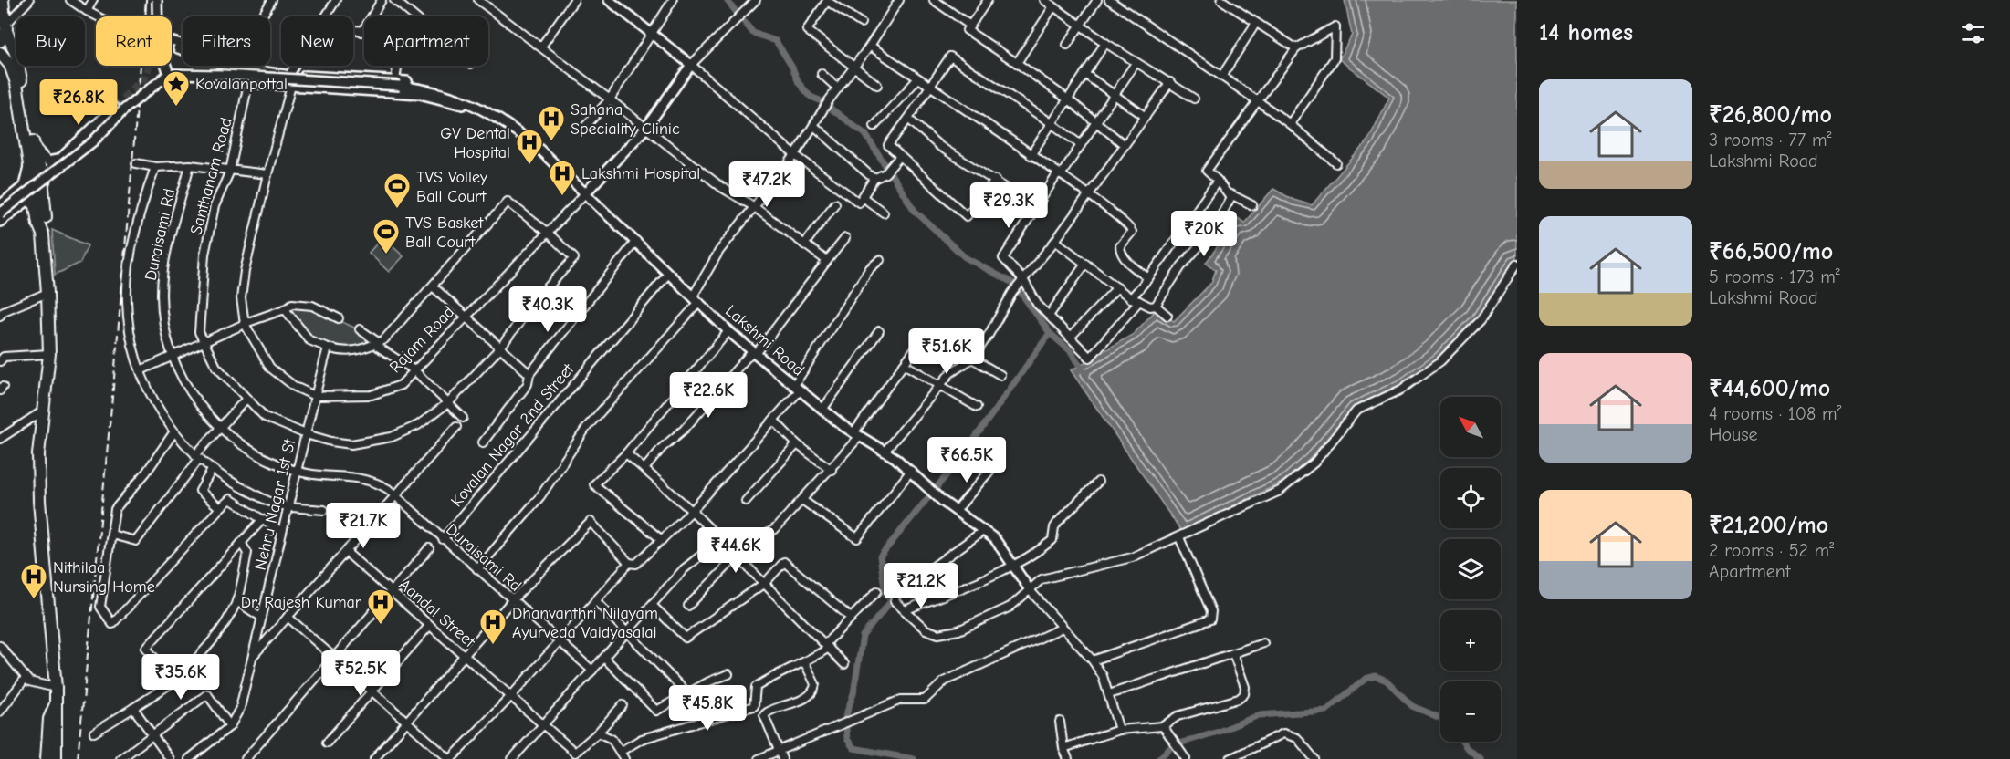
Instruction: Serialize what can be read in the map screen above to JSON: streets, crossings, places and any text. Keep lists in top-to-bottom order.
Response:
{
  "streets": {
    "street": [
      "Santhanam Road",
      "Duraisami Rd",
      "Rajam Road",
      "Lakshmi Road",
      "Kovalan Nagar 2nd Street",
      "Nehru Nagar 1st St",
      "Aandal Street"
    ]
  },
  "crossings": [
    ["Santhanam Road", "Rajam Road"],
    ["Santhanam Road", "Lakshmi Road"],
    ["Santhanam Road", "Nehru Nagar 1st St"],
    ["Duraisami Rd", "Kovalan Nagar 2nd Street"],
    ["Duraisami Rd", "Nehru Nagar 1st St"],
    ["Rajam Road", "Lakshmi Road"],
    ["Rajam Road", "Nehru Nagar 1st St"],
    ["Lakshmi Road", "Kovalan Nagar 2nd Street"]
  ],
  "places": {
    "place": ["Kovalanpottal"],
    "hospital": [
      "Sahana Speciality Clinic",
      "GV Dental Hospital",
      "Lakshmi Hospital",
      "Nithilaa Nursing Home",
      "Dr. Rajesh Kumar",
      "Dhanvanthri Nilayam Ayurveda Vaidyasalai"
    ],
    "sports": ["TVS Volley Ball Court", "TVS Basket Ball Court"]
  },
  "north": "top left",
  "page": {
    "heading": "14 homes",
    "chip": [
      "Buy",
      "Rent",
      "Filters",
      "New",
      "Apartment"
    ],
    "list": [
      {
        "name": "₹26,800/mo",
        "note": "3 rooms · 77 m² · Lakshmi Road"
      },
      {
        "name": "₹66,500/mo",
        "note": "5 rooms · 173 m² · Lakshmi Road"
      },
      {
        "name": "₹44,600/mo",
        "note": "4 rooms · 108 m² · House"
      },
      {
        "name": "₹21,200/mo",
        "note": "2 rooms · 52 m² · Apartment"
      }
    ],
    "price": [
      "₹26.8K",
      "₹47.2K",
      "₹29.3K",
      "₹20K",
      "₹40.3K",
      "₹51.6K",
      "₹22.6K",
      "₹66.5K",
      "₹21.7K",
      "₹44.6K",
      "₹21.2K",
      "₹52.5K",
      "₹35.6K",
      "₹45.8K"
    ],
    "map_buttons": ["+", "−"]
  }
}
